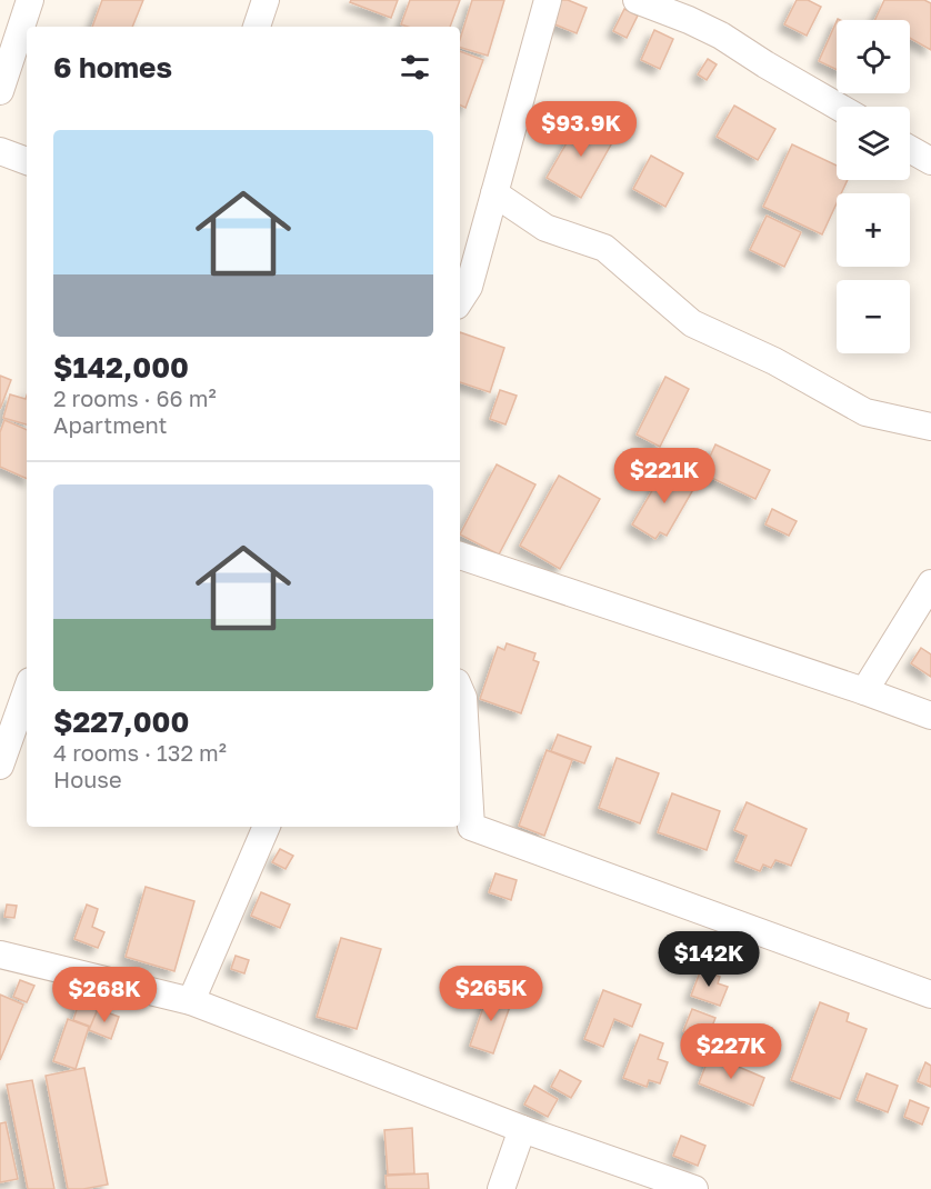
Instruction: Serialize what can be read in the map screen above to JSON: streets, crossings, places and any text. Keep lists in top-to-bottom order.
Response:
{
  "page": {
    "map_buttons": ["+", "−"],
    "heading": "6 homes",
    "price": [
      "$93.9K",
      "$221K",
      "$142K",
      "$265K",
      "$268K",
      "$227K"
    ],
    "list": [
      {
        "name": "$142,000",
        "note": "2 rooms · 66 m² · Apartment"
      },
      {
        "name": "$227,000",
        "note": "4 rooms · 132 m² · House"
      }
    ]
  }
}
